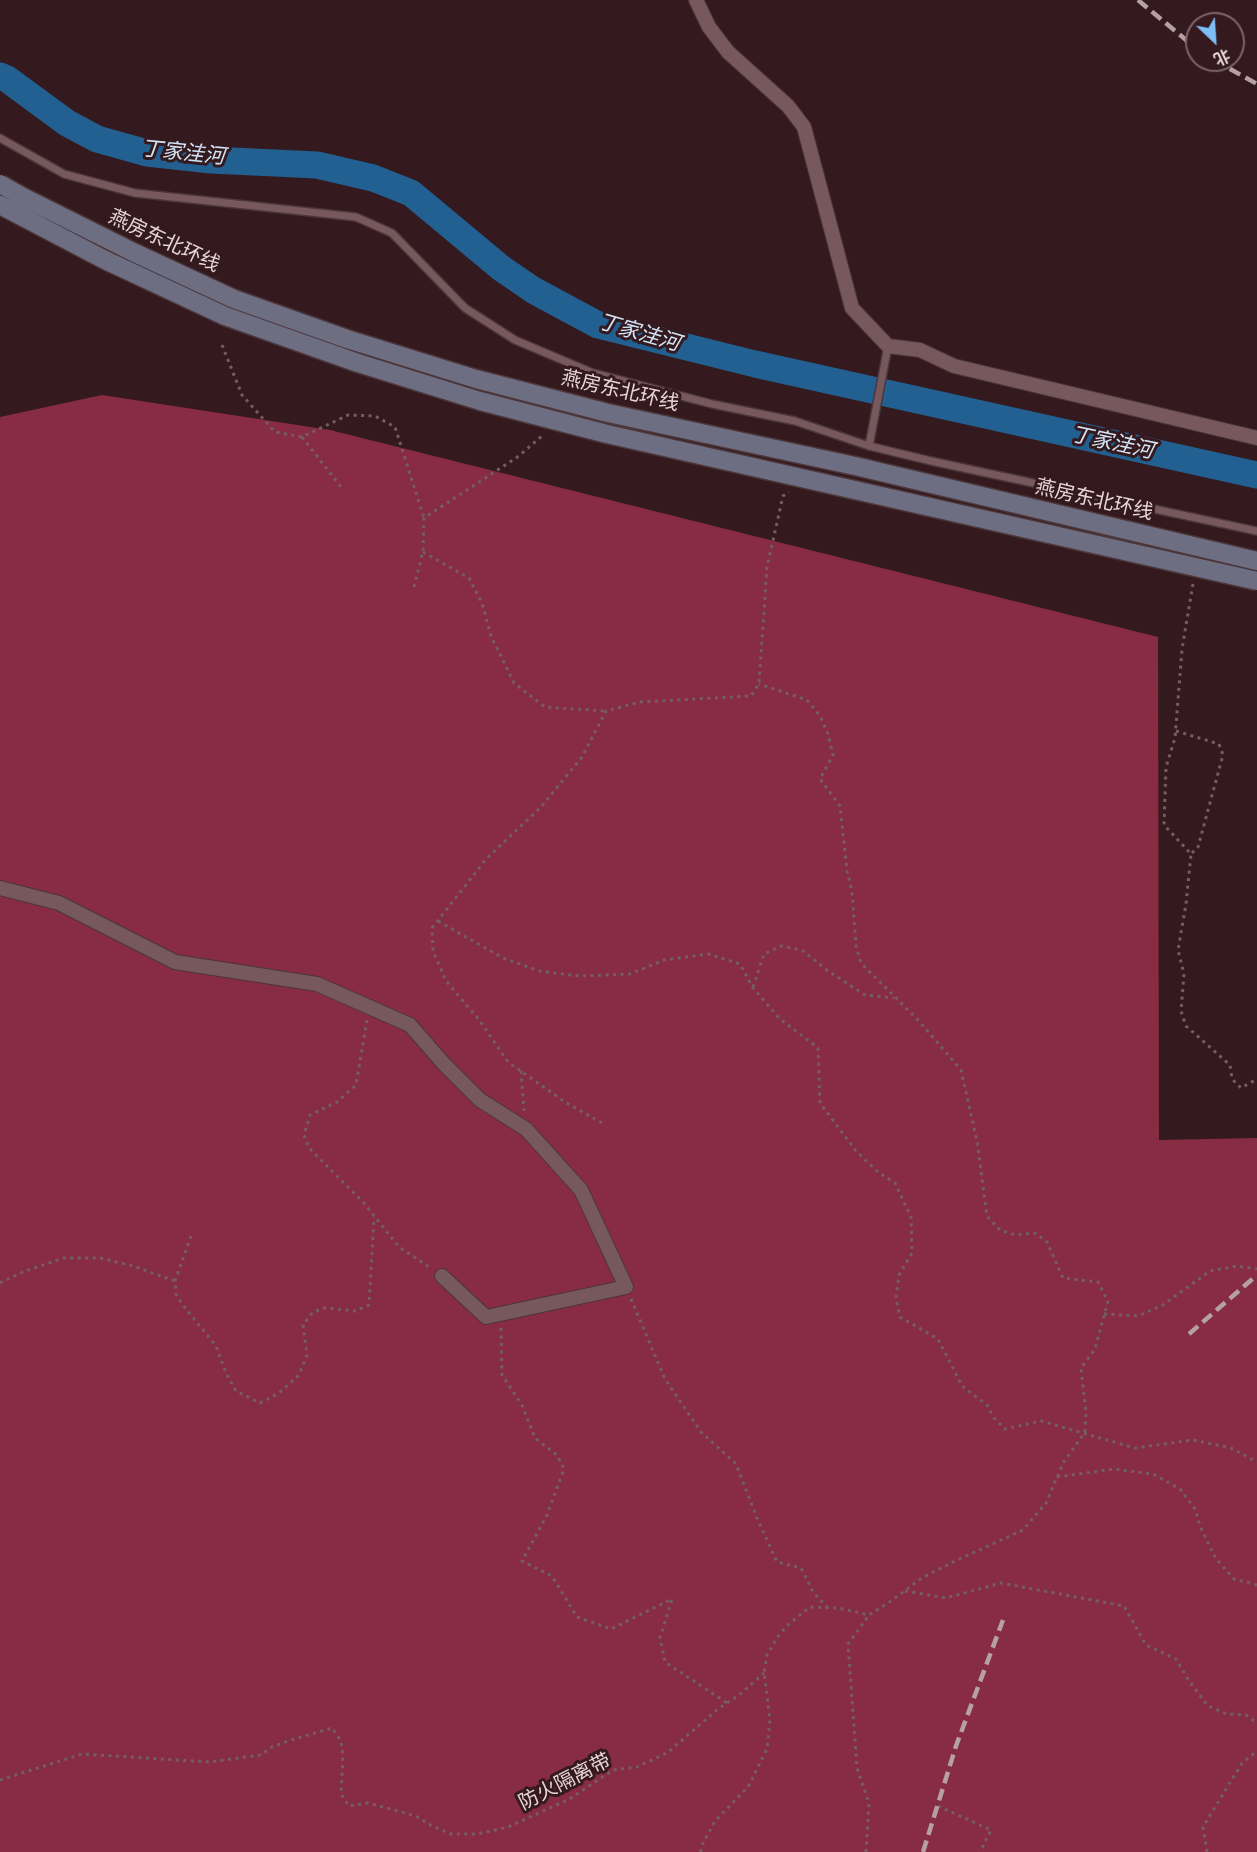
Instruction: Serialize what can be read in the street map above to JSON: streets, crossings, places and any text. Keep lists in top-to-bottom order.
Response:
{
  "streets": {
    "main road": ["燕房东北环线"],
    "path": ["防火隔离带"]
  },
  "water": ["丁家洼河"],
  "north": "bottom right"
}
